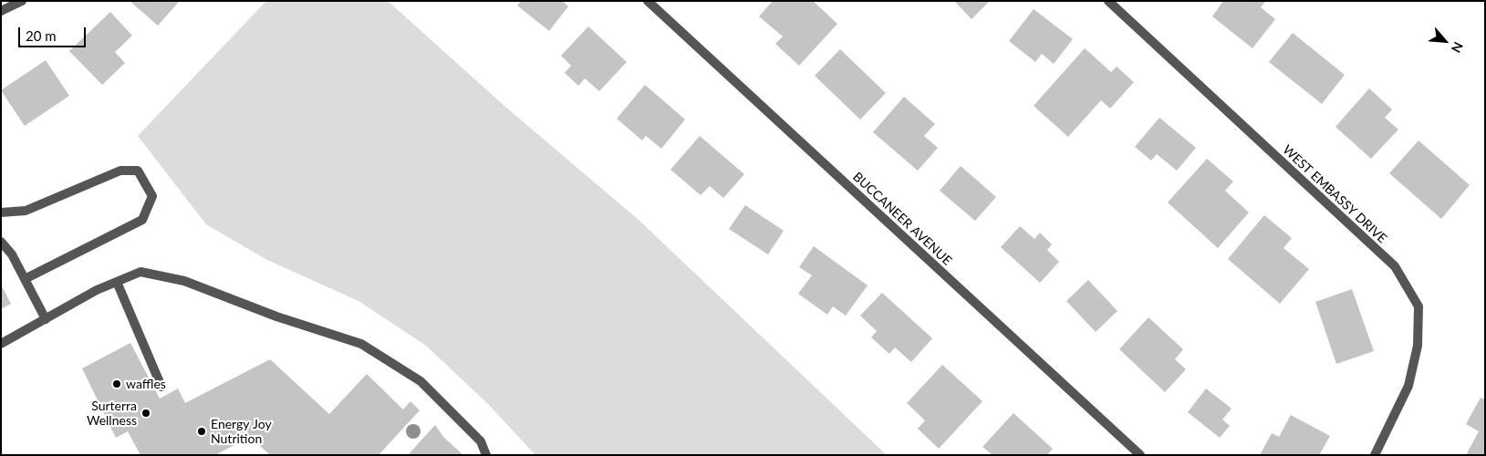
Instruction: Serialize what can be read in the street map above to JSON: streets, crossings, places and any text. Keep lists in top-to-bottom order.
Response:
{
  "streets": {
    "street": ["WEST EMBASSY DRIVE", "BUCCANEER AVENUE"]
  },
  "places": ["waffles", "Surterra Wellness", "Energy Joy Nutrition"],
  "scale_bar": "20 m",
  "north": "bottom right"
}
